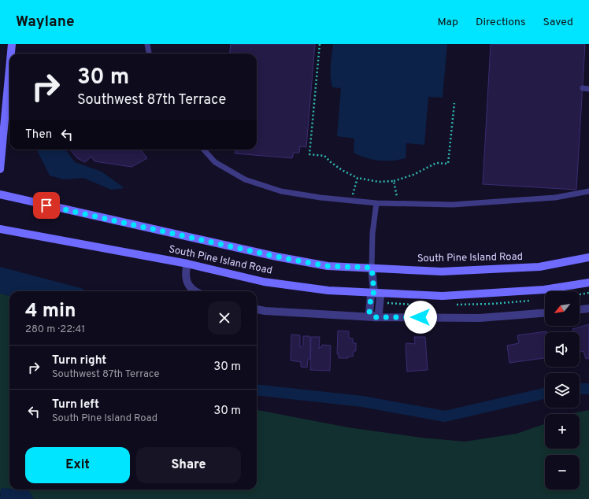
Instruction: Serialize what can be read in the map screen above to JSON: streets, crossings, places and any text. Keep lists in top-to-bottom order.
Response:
{
  "streets": {
    "main road": ["South Pine Island Road"]
  },
  "north": "bottom left",
  "page": {
    "header": "Waylane",
    "nav": ["Map", "Directions", "Saved"],
    "turn": ["30 m", "Southwest 87th Terrace"],
    "then": "Then",
    "map_buttons": ["+", "−"],
    "heading": ["4 min", "280 m · 22:41"],
    "list": [
      {
        "name": "Turn right",
        "note": "Southwest 87th Terrace",
        "value": "30 m"
      },
      {
        "name": "Turn left",
        "note": "South Pine Island Road",
        "value": "30 m"
      }
    ],
    "buttons": ["Exit", "Share"]
  }
}
